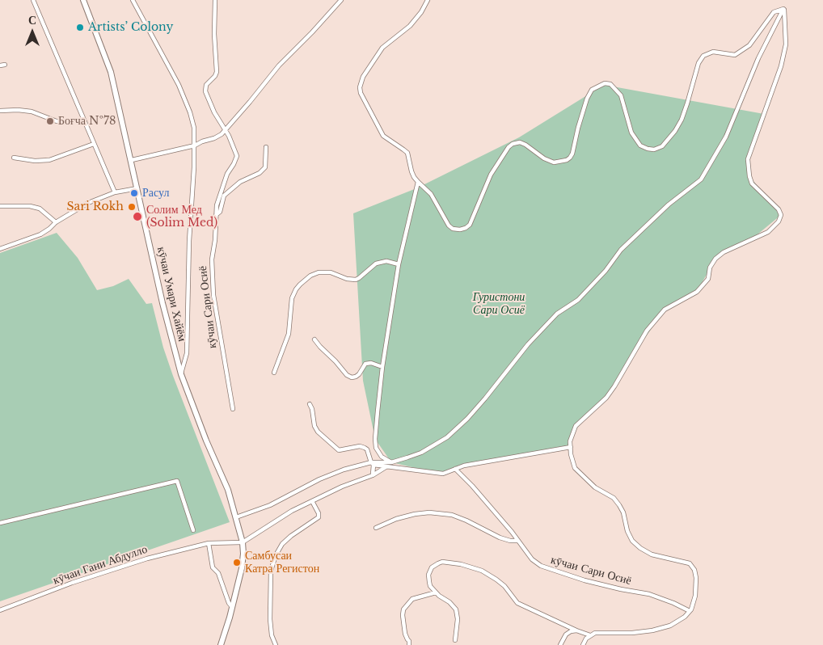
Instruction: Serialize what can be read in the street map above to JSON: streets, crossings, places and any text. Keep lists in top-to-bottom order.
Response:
{
  "streets": {
    "main road": ["кӯчаи Умари Хайём"],
    "street": ["кӯчаи Сари Осиё", "кӯчаи Гани Абдулло"]
  },
  "crossings": [
    ["кӯчаи Умари Хайём", "кӯчаи Гани Абдулло"]
  ],
  "parks": ["Гуристони Сари Осиё"],
  "places": [
    "Artists’ Colony",
    "Боғча №78",
    "Расул",
    "Sari Rokh",
    "Солим Мед (Solim Med)",
    "Самбусаи Катра Регистон"
  ],
  "north": "top"
}
